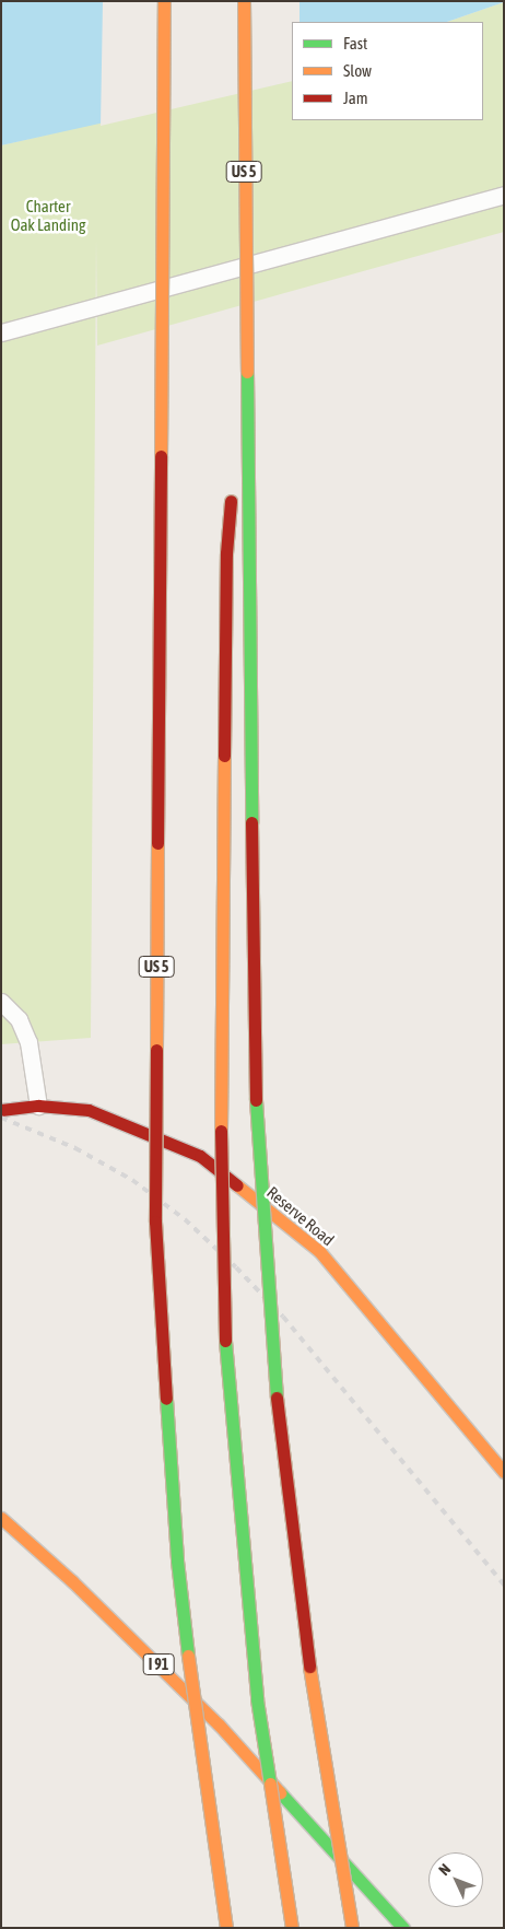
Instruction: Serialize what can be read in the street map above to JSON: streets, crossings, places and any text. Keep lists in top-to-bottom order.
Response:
{
  "streets": {
    "main road": ["US 5", "Reserve Road", "I 91"]
  },
  "parks": ["Charter Oak Landing"],
  "legend": ["Fast", "Slow", "Jam"],
  "north": "top left"
}
